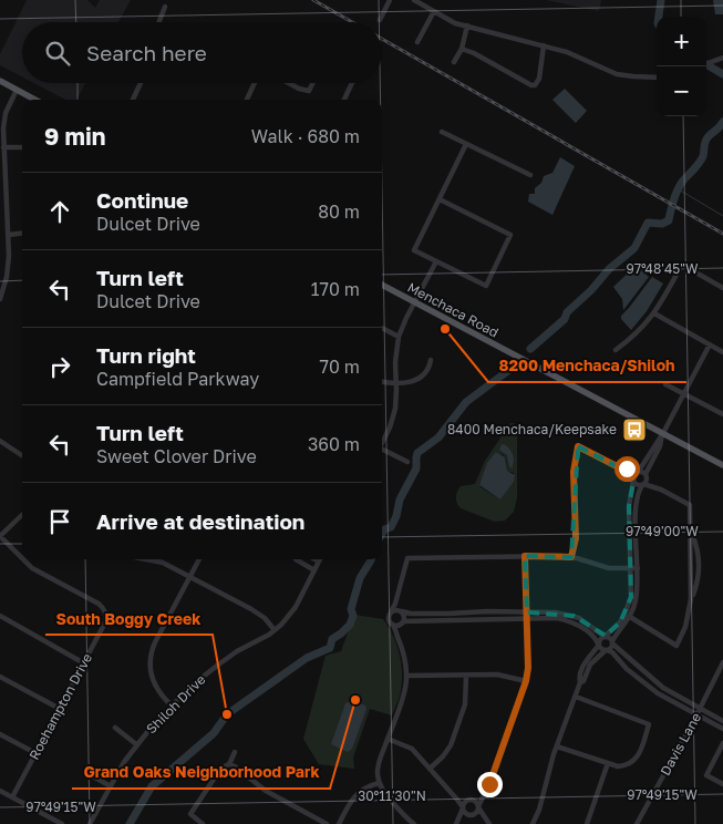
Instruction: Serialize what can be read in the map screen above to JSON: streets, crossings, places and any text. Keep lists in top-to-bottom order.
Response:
{
  "streets": {
    "main road": ["Menchaca Road"],
    "street": ["Shiloh Drive", "Roehampton Drive", "Davis Lane"]
  },
  "places": {
    "other": ["8200 Menchaca/Shiloh", "Grand Oaks Neighborhood Park", "South Boggy Creek"],
    "bus stop": ["8400 Menchaca/Keepsake"]
  },
  "page": {
    "map_buttons": ["+", "−"],
    "search": "Search here",
    "heading": ["9 min", "Walk · 680 m"],
    "list": [
      ["Continue", "Dulcet Drive", "80 m"],
      ["Turn left", "Dulcet Drive", "170 m"],
      ["Turn right", "Campfield Parkway", "70 m"],
      ["Turn left", "Sweet Clover Drive", "360 m"],
      "Arrive at destination"
    ]
  },
  "coordinates": [
    "97°48'45\"W",
    "97°49'00\"W",
    "97°49'15\"W",
    "30°11'30\"N"
  ]
}
